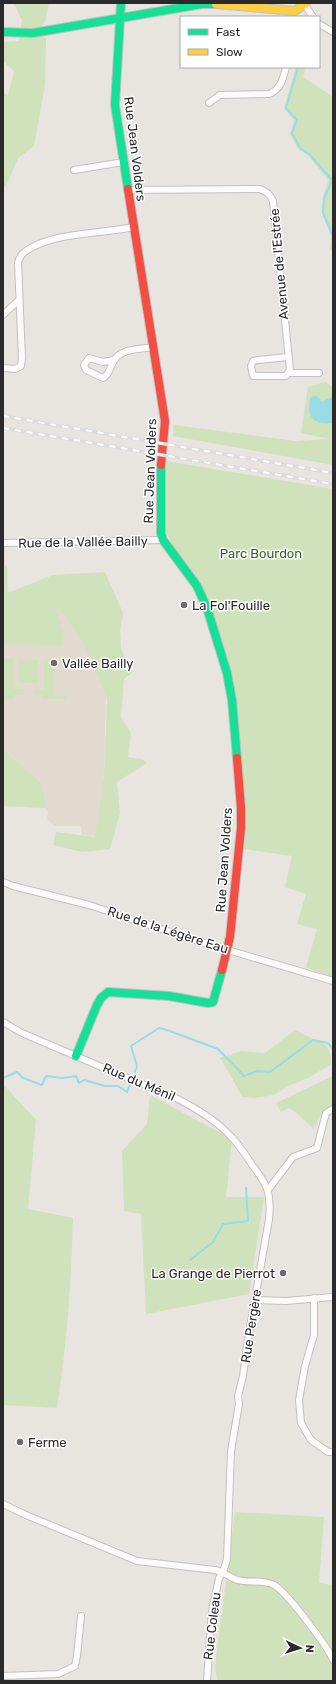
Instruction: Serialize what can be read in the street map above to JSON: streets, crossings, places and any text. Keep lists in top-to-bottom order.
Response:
{
  "streets": {
    "street": [
      "Rue Jean Volders",
      "Avenue de l'Estrée",
      "Rue de la Vallée Bailly",
      "Rue de la Légère Eau",
      "Rue du Ménil",
      "Rue Pergère",
      "Rue Coleau"
    ]
  },
  "crossings": [
    ["Rue Jean Volders", "Avenue de l'Estrée"],
    ["Rue Jean Volders", "Rue de la Vallée Bailly"],
    ["Rue Jean Volders", "Rue de la Légère Eau"],
    ["Rue Jean Volders", "Rue du Ménil"],
    ["Rue du Ménil", "Rue Pergère"],
    ["Rue Pergère", "Rue Coleau"]
  ],
  "parks": ["Parc Bourdon"],
  "places": [
    "La Fol'Fouille",
    "Vallée Bailly",
    "La Grange de Pierrot",
    "Ferme"
  ],
  "legend": ["Fast", "Slow"],
  "north": "right"
}
